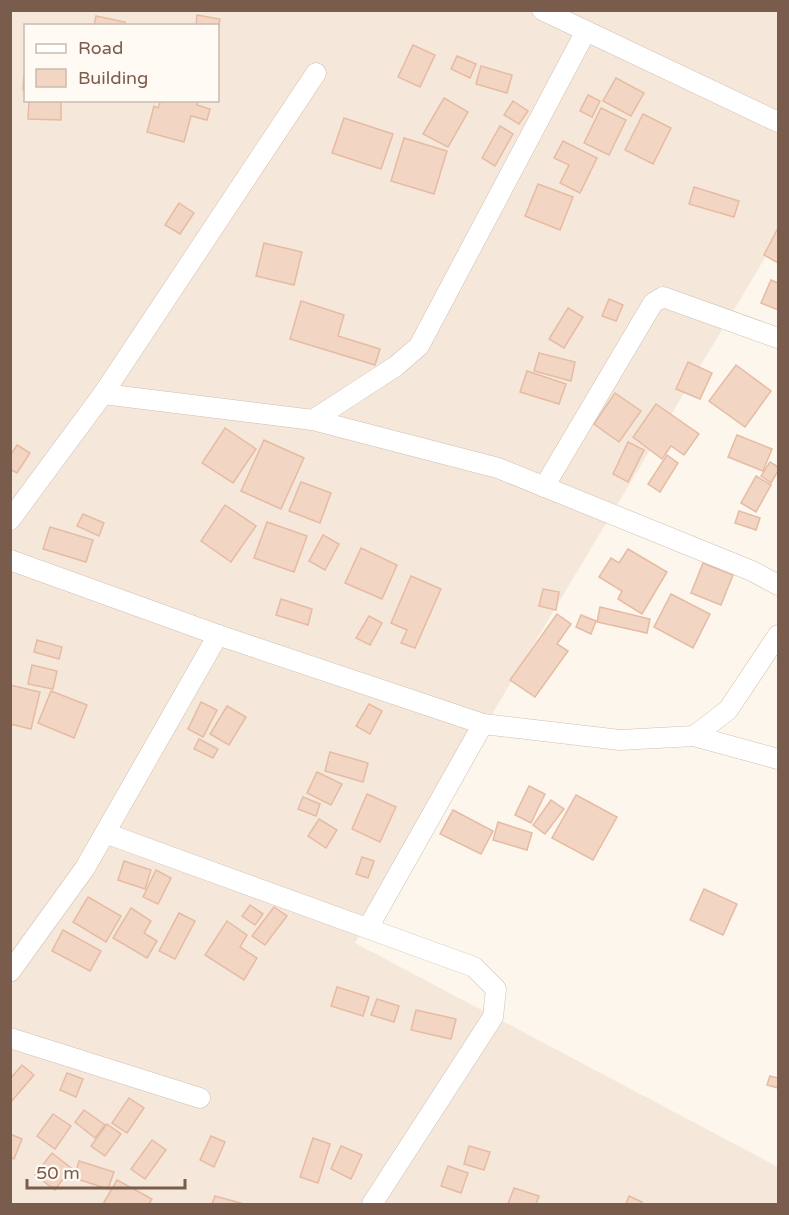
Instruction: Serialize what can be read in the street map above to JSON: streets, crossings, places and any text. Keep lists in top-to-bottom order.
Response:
{
  "legend": ["Road", "Building"],
  "scale_bar": "50 m"
}
